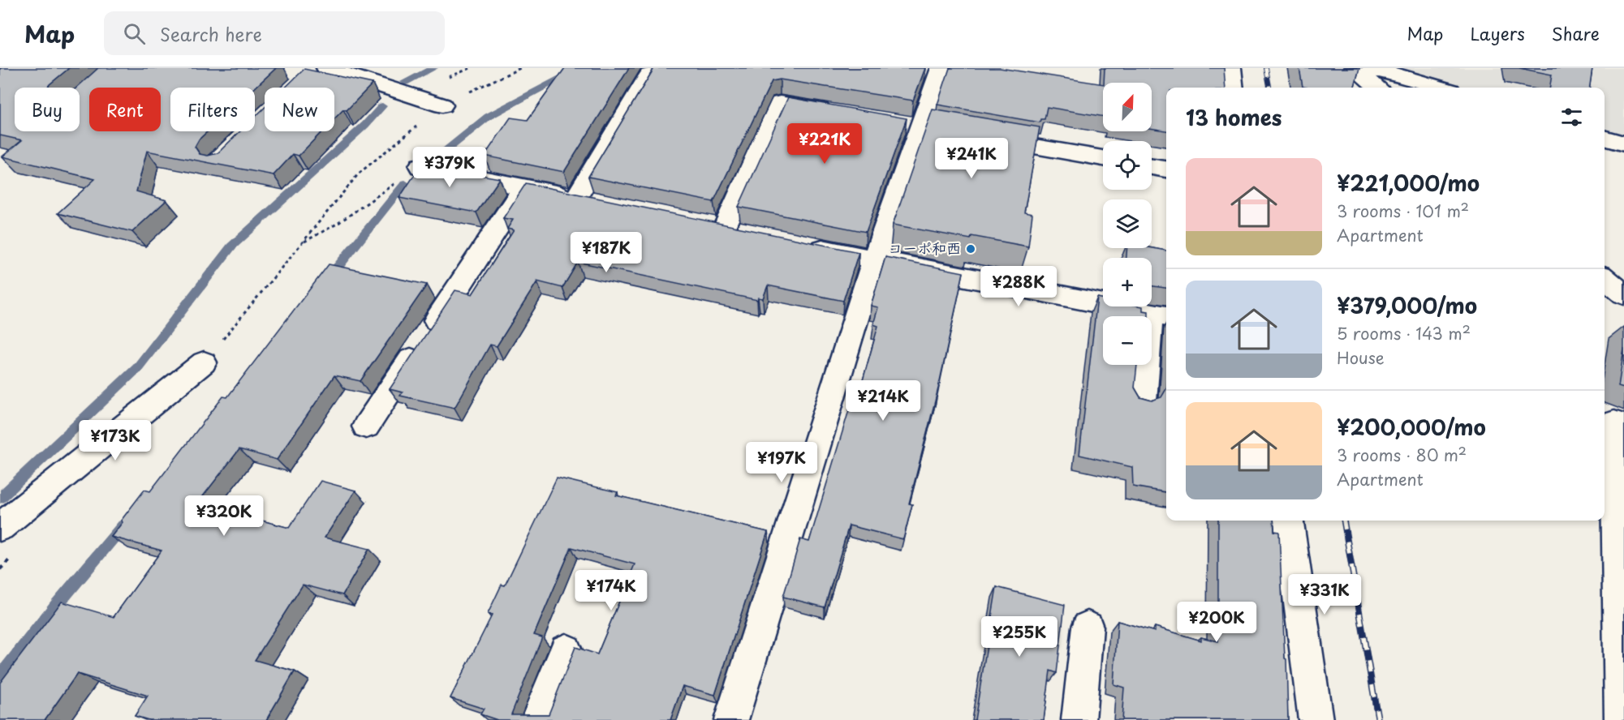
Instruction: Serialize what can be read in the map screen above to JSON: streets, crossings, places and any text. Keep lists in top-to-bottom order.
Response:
{
  "places": ["コーポ和西"],
  "north": "top right",
  "page": {
    "header": "Map",
    "search": "Search here",
    "nav": ["Map", "Layers", "Share"],
    "map_buttons": ["+", "−"],
    "chip": [
      "Buy",
      "Rent",
      "Filters",
      "New"
    ],
    "heading": "13 homes",
    "price": [
      "¥221K",
      "¥241K",
      "¥379K",
      "¥187K",
      "¥288K",
      "¥214K",
      "¥173K",
      "¥197K",
      "¥320K",
      "¥174K",
      "¥331K",
      "¥200K",
      "¥255K"
    ],
    "list": [
      {
        "name": "¥221,000/mo",
        "note": "3 rooms · 101 m² · Apartment"
      },
      {
        "name": "¥379,000/mo",
        "note": "5 rooms · 143 m² · House"
      },
      {
        "name": "¥200,000/mo",
        "note": "3 rooms · 80 m² · Apartment"
      }
    ]
  }
}
